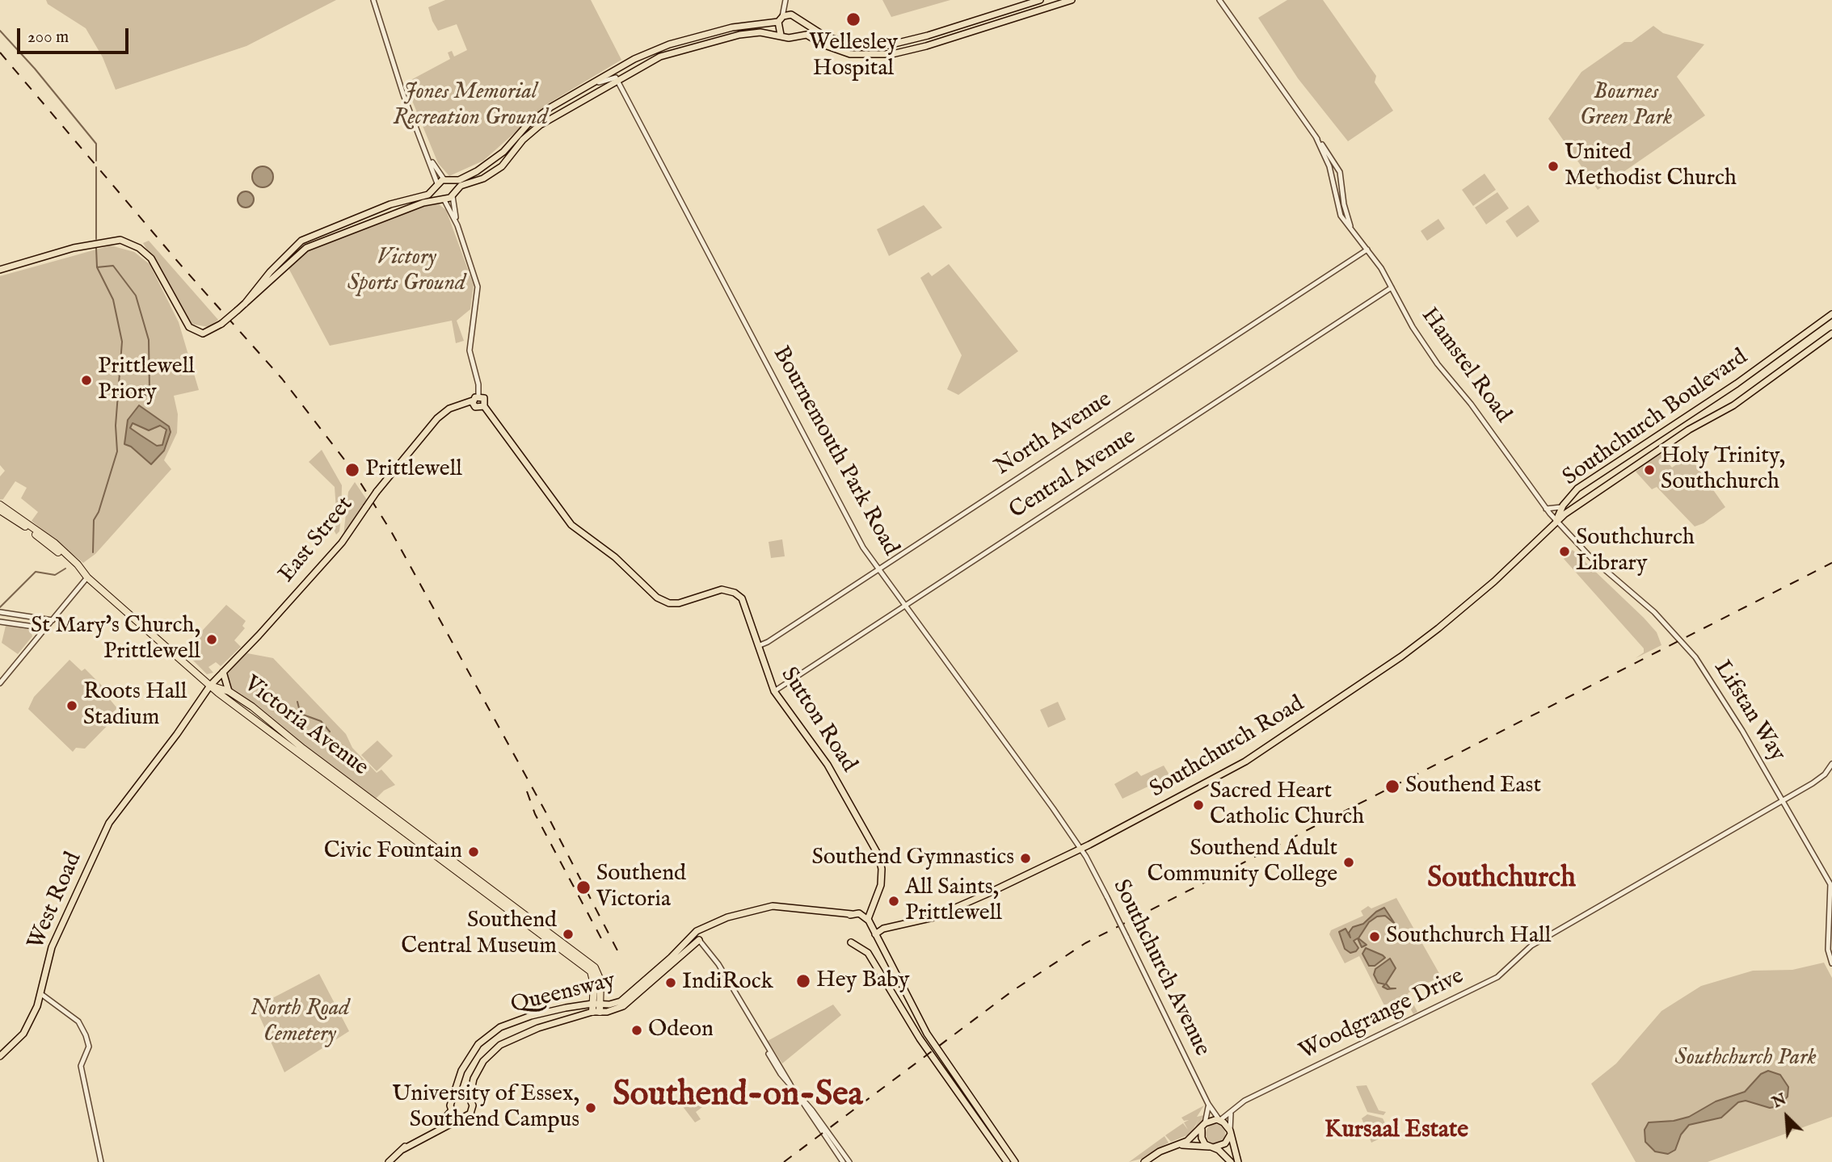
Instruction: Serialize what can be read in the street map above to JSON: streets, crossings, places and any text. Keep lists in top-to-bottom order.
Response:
{
  "streets": {
    "highway": ["Victoria Avenue"],
    "main road": [
      "Southchurch Boulevard",
      "East Street",
      "Sutton Road",
      "Southchurch Road",
      "West Road",
      "Southchurch Avenue",
      "Queensway"
    ],
    "street": [
      "Hamstel Road",
      "North Avenue",
      "Bournemouth Park Road",
      "Central Avenue",
      "Lifstan Way",
      "Woodgrange Drive"
    ]
  },
  "crossings": [
    ["Hamstel Road", "Southchurch Boulevard"],
    ["Hamstel Road", "North Avenue"],
    ["Hamstel Road", "Central Avenue"],
    ["Hamstel Road", "Lifstan Way"],
    ["Hamstel Road", "Southchurch Road"],
    ["Southchurch Boulevard", "Lifstan Way"],
    ["Southchurch Boulevard", "Southchurch Road"],
    ["North Avenue", "Bournemouth Park Road"],
    ["North Avenue", "Sutton Road"],
    ["Bournemouth Park Road", "Central Avenue"],
    ["Bournemouth Park Road", "Southchurch Road"],
    ["Bournemouth Park Road", "Southchurch Avenue"],
    ["Central Avenue", "Sutton Road"],
    ["East Street", "Victoria Avenue"],
    ["East Street", "West Road"],
    ["Lifstan Way", "Southchurch Road"],
    ["Lifstan Way", "Woodgrange Drive"],
    ["Victoria Avenue", "West Road"],
    ["Victoria Avenue", "Queensway"],
    ["Southchurch Road", "Southchurch Avenue"],
    ["Southchurch Avenue", "Woodgrange Drive"]
  ],
  "districts": ["Southchurch", "Southend-on-Sea", "Kursaal Estate"],
  "parks": [
    "Jones Memorial Recreation Ground",
    "Bournes Green Park",
    "Victory Sports Ground",
    "North Road Cemetery",
    "Southchurch Park"
  ],
  "places": [
    "Wellesley Hospital",
    "United Methodist Church",
    "Prittlewell Priory",
    "Prittlewell",
    "Holy Trinity, Southchurch",
    "Southchurch Library",
    "St Mary's Church, Prittlewell",
    "Roots Hall Stadium",
    "Southend East",
    "Sacred Heart Catholic Church",
    "Civic Fountain",
    "Southend Gymnastics",
    "Southend Adult Community College",
    "Southend Victoria",
    "All Saints, Prittlewell",
    "Southend Central Museum",
    "Southchurch Hall",
    "Hey Baby",
    "IndiRock",
    "Odeon",
    "University of Essex, Southend Campus"
  ],
  "scale_bar": "200 m",
  "north": "top left"
}
